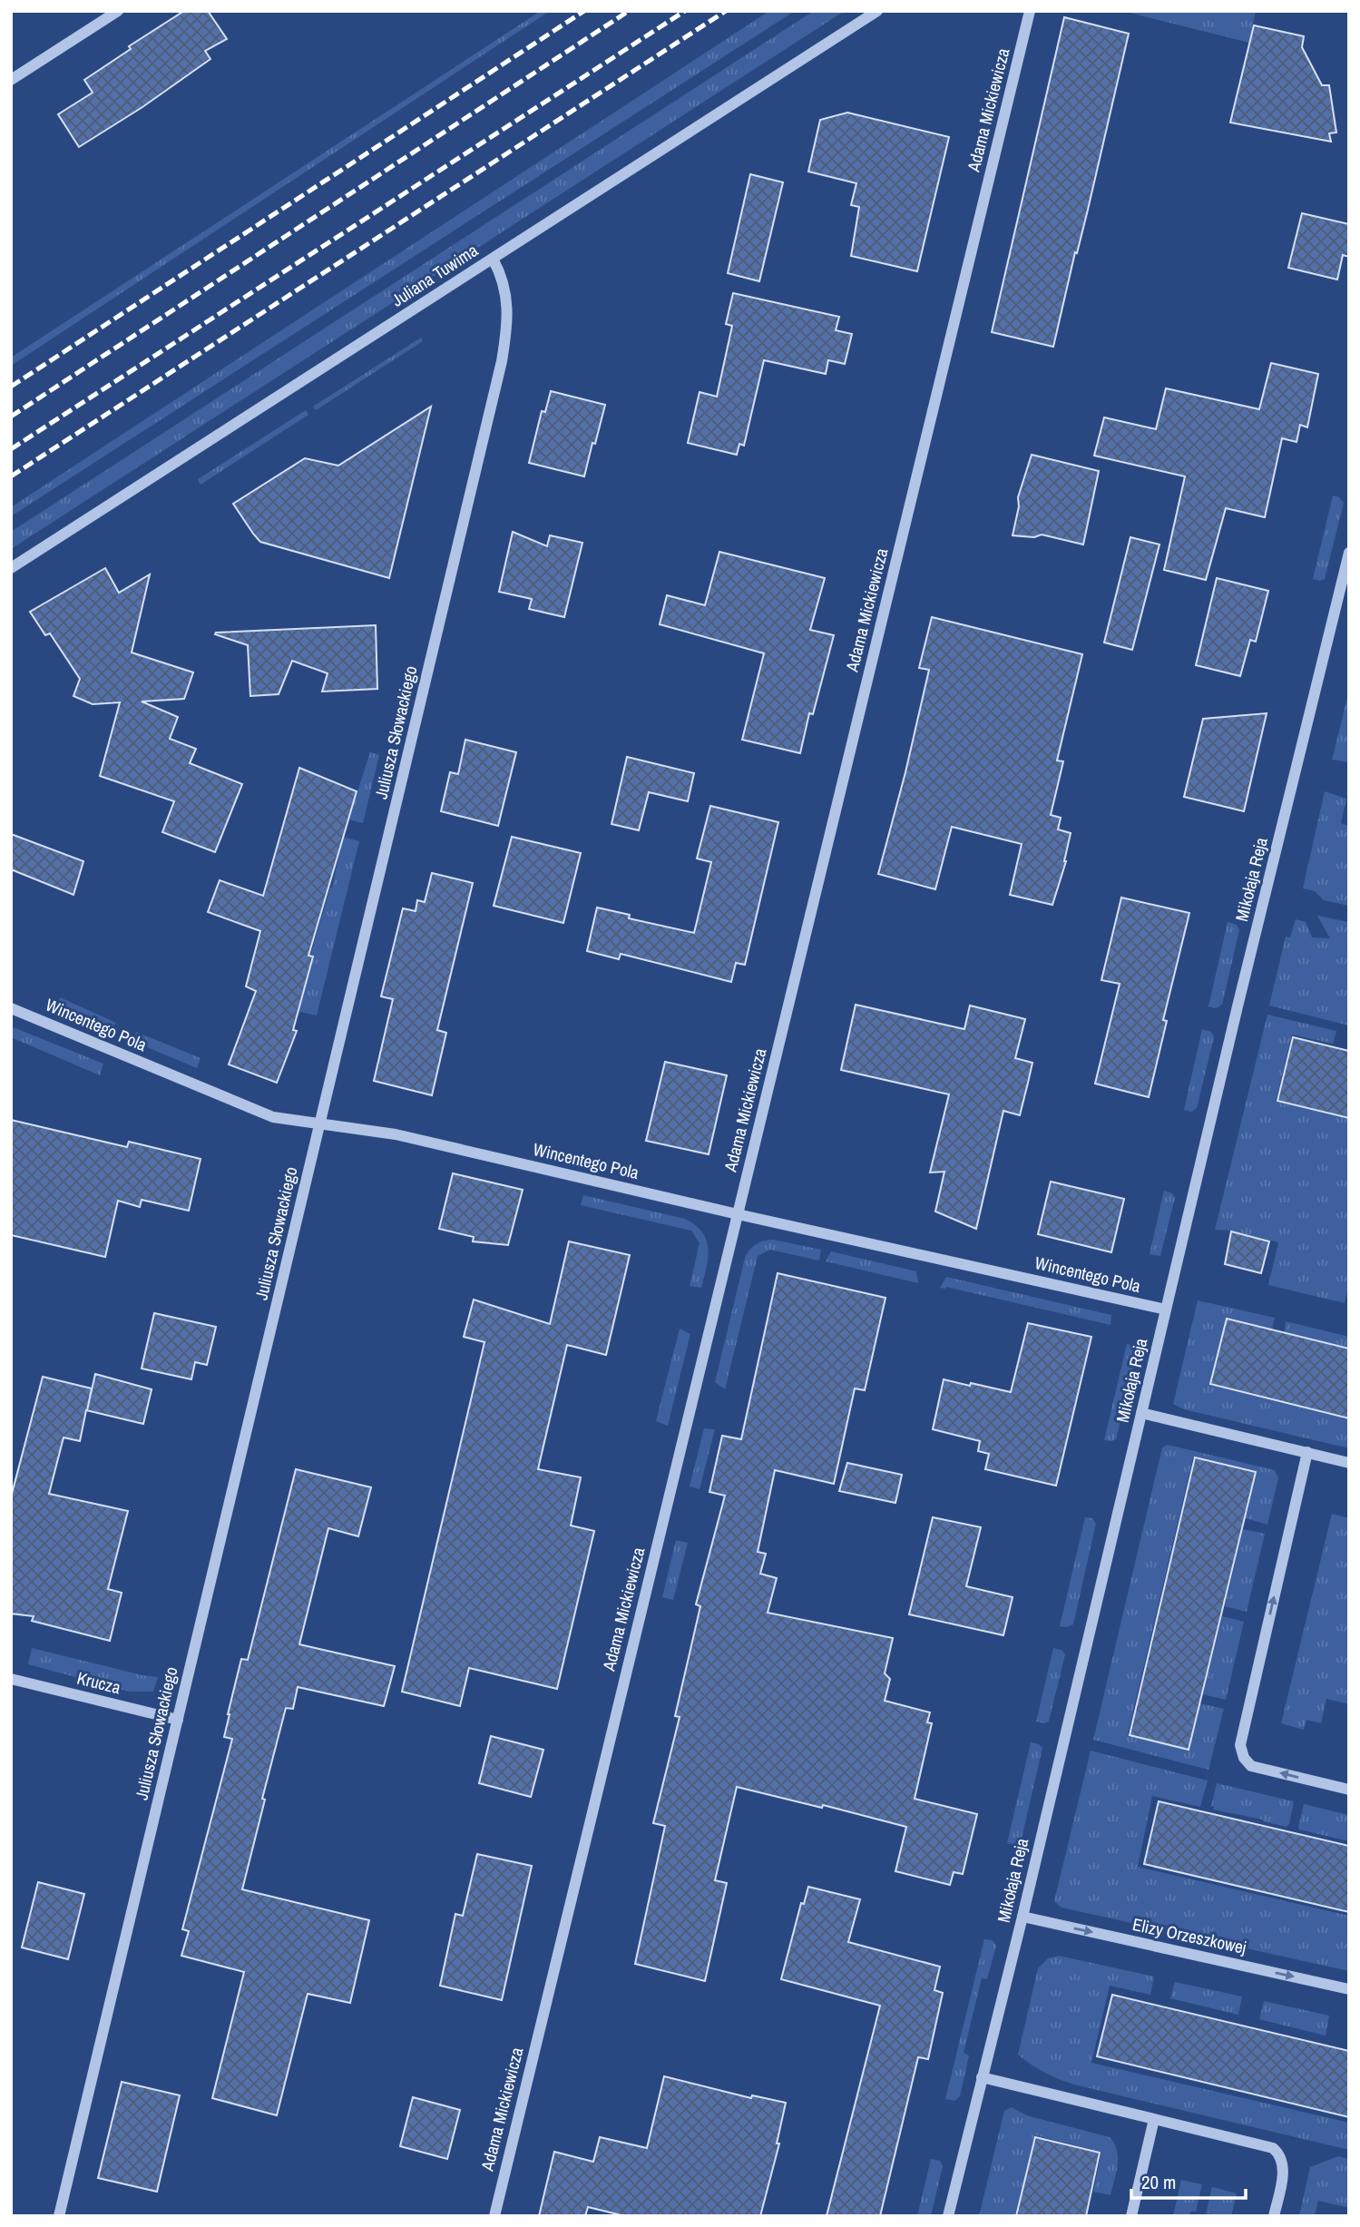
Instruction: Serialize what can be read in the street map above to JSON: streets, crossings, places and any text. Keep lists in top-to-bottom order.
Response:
{
  "streets": {
    "street": [
      "Adama Mickiewicza",
      "Juliana Tuwima",
      "Juliusza Słowackiego",
      "Mikołaja Reja",
      "Wincentego Pola",
      "Krucza",
      "Elizy Orzeszkowej"
    ]
  },
  "crossings": [
    ["Adama Mickiewicza", "Wincentego Pola"],
    ["Juliana Tuwima", "Juliusza Słowackiego"],
    ["Juliusza Słowackiego", "Wincentego Pola"],
    ["Juliusza Słowackiego", "Krucza"],
    ["Mikołaja Reja", "Wincentego Pola"],
    ["Mikołaja Reja", "Elizy Orzeszkowej"]
  ],
  "one_way": ["Elizy Orzeszkowej"],
  "scale_bar": "20 m"
}
